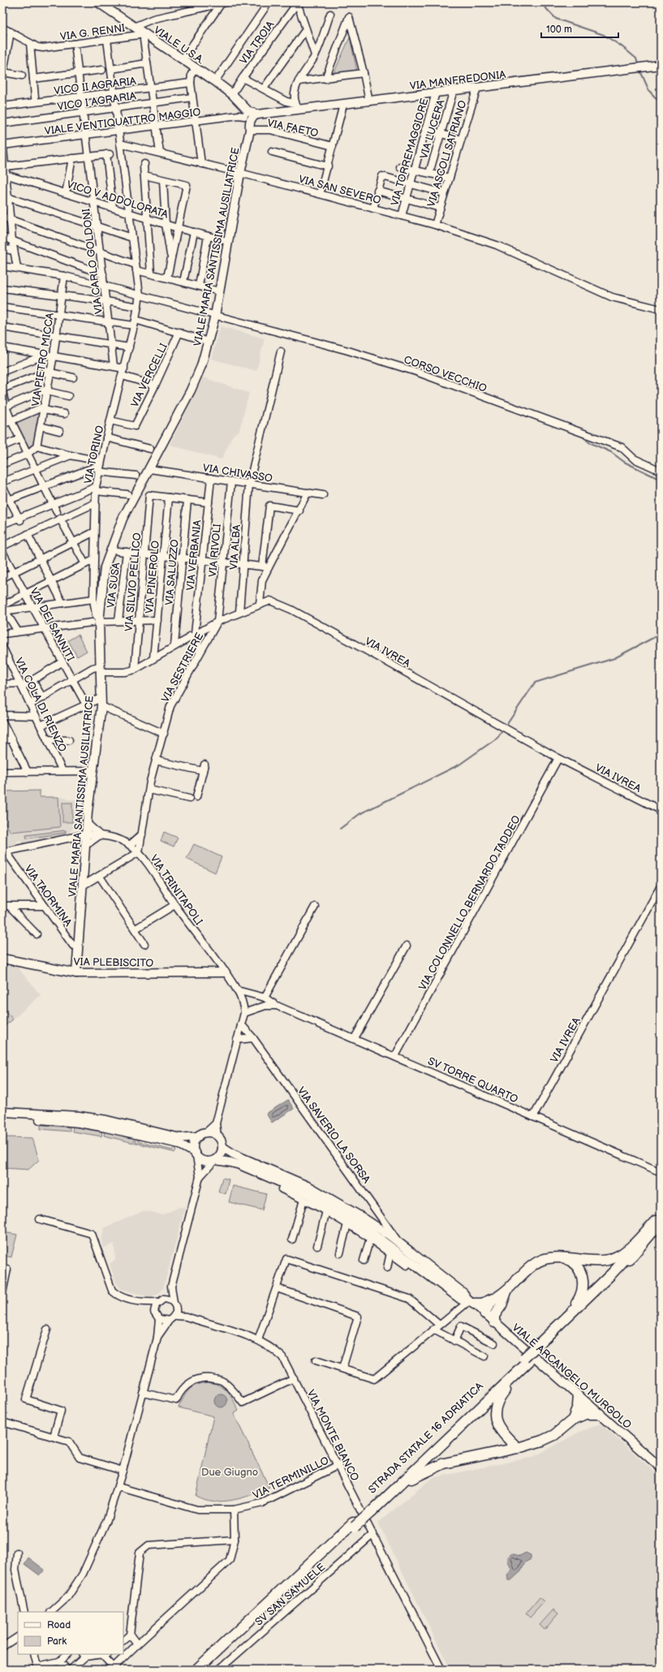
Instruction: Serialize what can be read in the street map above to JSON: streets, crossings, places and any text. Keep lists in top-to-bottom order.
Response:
{
  "streets": {
    "highway": ["STRADA STATALE 16 ADRIATICA"],
    "main road": [
      "VIALE U.S.A.",
      "VIA MANFREDONIA",
      "VIALE MARIA SANTISSIMA AUSILIATRICE",
      "VIA PLEBISCITO",
      "VIALE ARCANGELO MURGOLO"
    ],
    "street": [
      "VIA G. RENNI",
      "VIA TROIA",
      "VICO II AGRARIA",
      "VICO I AGRARIA",
      "VIALE VENTIQUATTRO MAGGIO",
      "VIA FAETO",
      "VIA LUCERA",
      "VIA TORREMAGGIORE",
      "VIA ASCOLI SATRIANO",
      "VIA SAN SEVERO",
      "VICO V ADDOLORATA",
      "VIA CARLO GOLDONI",
      "VIA PIETRO MICCA",
      "CORSO VECCHIO",
      "VIA VERCELLI",
      "VIA TORINO",
      "VIA CHIVASSO",
      "VIA ALBA",
      "VIA RIVOLI",
      "VIA VERBANIA",
      "VIA SALUZZO",
      "VIA PINEROLO",
      "VIA SILVIO PELLICO",
      "VIA SUSA",
      "VIA DEI SANNITI",
      "VIA IVREA",
      "VIA SESTRIERE",
      "VIA COLA DI RIENZO",
      "VIA TRINITAPOLI",
      "VIA TAORMINA",
      "VIA COLONNELLO BERNARDO TADDEO",
      "SV TORRE QUARTO",
      "VIA SAVERIO LA SORSA",
      "VIA MONTE BIANCO",
      "VIA TERMINILLO",
      "SV SAN SAMUELE"
    ]
  },
  "crossings": [
    ["VIA G. RENNI", "VIALE U.S.A."],
    ["VIA G. RENNI", "VIA TORINO"],
    ["VIA TROIA", "VIALE U.S.A."],
    ["VIALE U.S.A.", "VIA MANFREDONIA"],
    ["VIALE U.S.A.", "VIALE VENTIQUATTRO MAGGIO"],
    ["VIALE U.S.A.", "VIA FAETO"],
    ["VIALE U.S.A.", "VIALE MARIA SANTISSIMA AUSILIATRICE"],
    ["VIA MANFREDONIA", "VIALE VENTIQUATTRO MAGGIO"],
    ["VIA MANFREDONIA", "VIA FAETO"],
    ["VIA MANFREDONIA", "VIA LUCERA"],
    ["VIA MANFREDONIA", "VIA TORREMAGGIORE"],
    ["VIA MANFREDONIA", "VIA ASCOLI SATRIANO"],
    ["VIA MANFREDONIA", "VIALE MARIA SANTISSIMA AUSILIATRICE"],
    ["VICO II AGRARIA", "VIA CARLO GOLDONI"],
    ["VICO II AGRARIA", "VIA TORINO"],
    ["VICO I AGRARIA", "VIA CARLO GOLDONI"],
    ["VICO I AGRARIA", "VIA TORINO"],
    ["VIALE VENTIQUATTRO MAGGIO", "VIA FAETO"],
    ["VIALE VENTIQUATTRO MAGGIO", "VIALE MARIA SANTISSIMA AUSILIATRICE"],
    ["VIALE VENTIQUATTRO MAGGIO", "VIA CARLO GOLDONI"],
    ["VIALE VENTIQUATTRO MAGGIO", "VIA TORINO"],
    ["VIA FAETO", "VIALE MARIA SANTISSIMA AUSILIATRICE"],
    ["VIA TORREMAGGIORE", "VIA SAN SEVERO"],
    ["VIA ASCOLI SATRIANO", "VIA SAN SEVERO"],
    ["VIA SAN SEVERO", "VIALE MARIA SANTISSIMA AUSILIATRICE"],
    ["VIA SAN SEVERO", "VIA TORINO"],
    ["VICO V ADDOLORATA", "VIALE MARIA SANTISSIMA AUSILIATRICE"],
    ["VICO V ADDOLORATA", "VIA CARLO GOLDONI"],
    ["VICO V ADDOLORATA", "VIA TORINO"],
    ["VIALE MARIA SANTISSIMA AUSILIATRICE", "CORSO VECCHIO"],
    ["VIALE MARIA SANTISSIMA AUSILIATRICE", "VIA TORINO"],
    ["VIALE MARIA SANTISSIMA AUSILIATRICE", "VIA CHIVASSO"],
    ["VIALE MARIA SANTISSIMA AUSILIATRICE", "VIA IVREA"],
    ["VIALE MARIA SANTISSIMA AUSILIATRICE", "VIA TRINITAPOLI"],
    ["VIALE MARIA SANTISSIMA AUSILIATRICE", "VIA TAORMINA"],
    ["VIALE MARIA SANTISSIMA AUSILIATRICE", "VIA PLEBISCITO"],
    ["VIA CARLO GOLDONI", "CORSO VECCHIO"],
    ["VIA PIETRO MICCA", "CORSO VECCHIO"],
    ["CORSO VECCHIO", "VIA TORINO"],
    ["VIA VERCELLI", "VIA TORINO"],
    ["VIA CHIVASSO", "VIA ALBA"],
    ["VIA CHIVASSO", "VIA RIVOLI"],
    ["VIA CHIVASSO", "VIA VERBANIA"],
    ["VIA ALBA", "VIA IVREA"],
    ["VIA RIVOLI", "VIA IVREA"],
    ["VIA RIVOLI", "VIA SESTRIERE"],
    ["VIA VERBANIA", "VIA IVREA"],
    ["VIA SALUZZO", "VIA IVREA"],
    ["VIA PINEROLO", "VIA SILVIO PELLICO"],
    ["VIA PINEROLO", "VIA IVREA"],
    ["VIA SILVIO PELLICO", "VIA IVREA"],
    ["VIA IVREA", "VIA SESTRIERE"],
    ["VIA IVREA", "VIA COLONNELLO BERNARDO TADDEO"],
    ["VIA IVREA", "SV TORRE QUARTO"],
    ["VIA SESTRIERE", "VIA TRINITAPOLI"],
    ["VIA TRINITAPOLI", "VIA TAORMINA"],
    ["VIA TRINITAPOLI", "VIA PLEBISCITO"],
    ["VIA TRINITAPOLI", "SV TORRE QUARTO"],
    ["VIA COLONNELLO BERNARDO TADDEO", "SV TORRE QUARTO"],
    ["VIA SAVERIO LA SORSA", "VIALE ARCANGELO MURGOLO"],
    ["VIA MONTE BIANCO", "VIA TERMINILLO"],
    ["VIA MONTE BIANCO", "SV SAN SAMUELE"]
  ],
  "parks": ["Due Giugno"],
  "legend": ["Road", "Park"],
  "scale_bar": "100 m"
}
